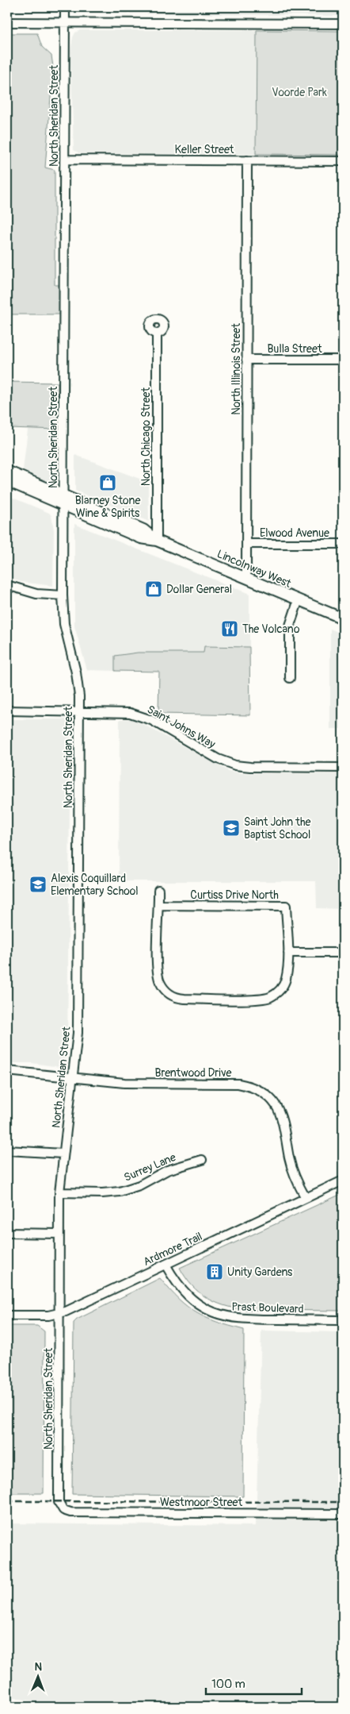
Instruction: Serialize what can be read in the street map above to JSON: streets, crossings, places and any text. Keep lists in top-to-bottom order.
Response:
{
  "streets": {
    "main road": ["Lincolnway West"],
    "street": [
      "North Sheridan Street",
      "Keller Street",
      "Bulla Street",
      "North Illinois Street",
      "North Chicago Street",
      "Elwood Avenue",
      "Saint Johns Way",
      "Curtiss Drive North",
      "Brentwood Drive",
      "Surrey Lane",
      "Ardmore Trail",
      "Prast Boulevard",
      "Westmoor Street"
    ]
  },
  "crossings": [
    ["North Sheridan Street", "Keller Street"],
    ["North Sheridan Street", "Lincolnway West"],
    ["North Sheridan Street", "Saint Johns Way"],
    ["North Sheridan Street", "Brentwood Drive"],
    ["North Sheridan Street", "Surrey Lane"],
    ["North Sheridan Street", "Ardmore Trail"],
    ["North Sheridan Street", "Westmoor Street"],
    ["Keller Street", "North Illinois Street"],
    ["Bulla Street", "North Illinois Street"],
    ["North Illinois Street", "Elwood Avenue"],
    ["North Illinois Street", "Lincolnway West"],
    ["North Chicago Street", "Lincolnway West"],
    ["Brentwood Drive", "Ardmore Trail"],
    ["Ardmore Trail", "Prast Boulevard"]
  ],
  "parks": ["Voorde Park"],
  "places": {
    "shop": ["Blarney Stone Wine & Spirits", "Dollar General"],
    "restaurant": ["The Volcano"],
    "school or university": ["Saint John the Baptist School", "Alexis Coquillard Elementary School"],
    "building": ["Unity Gardens"]
  },
  "scale_bar": "100 m",
  "north": "top"
}
